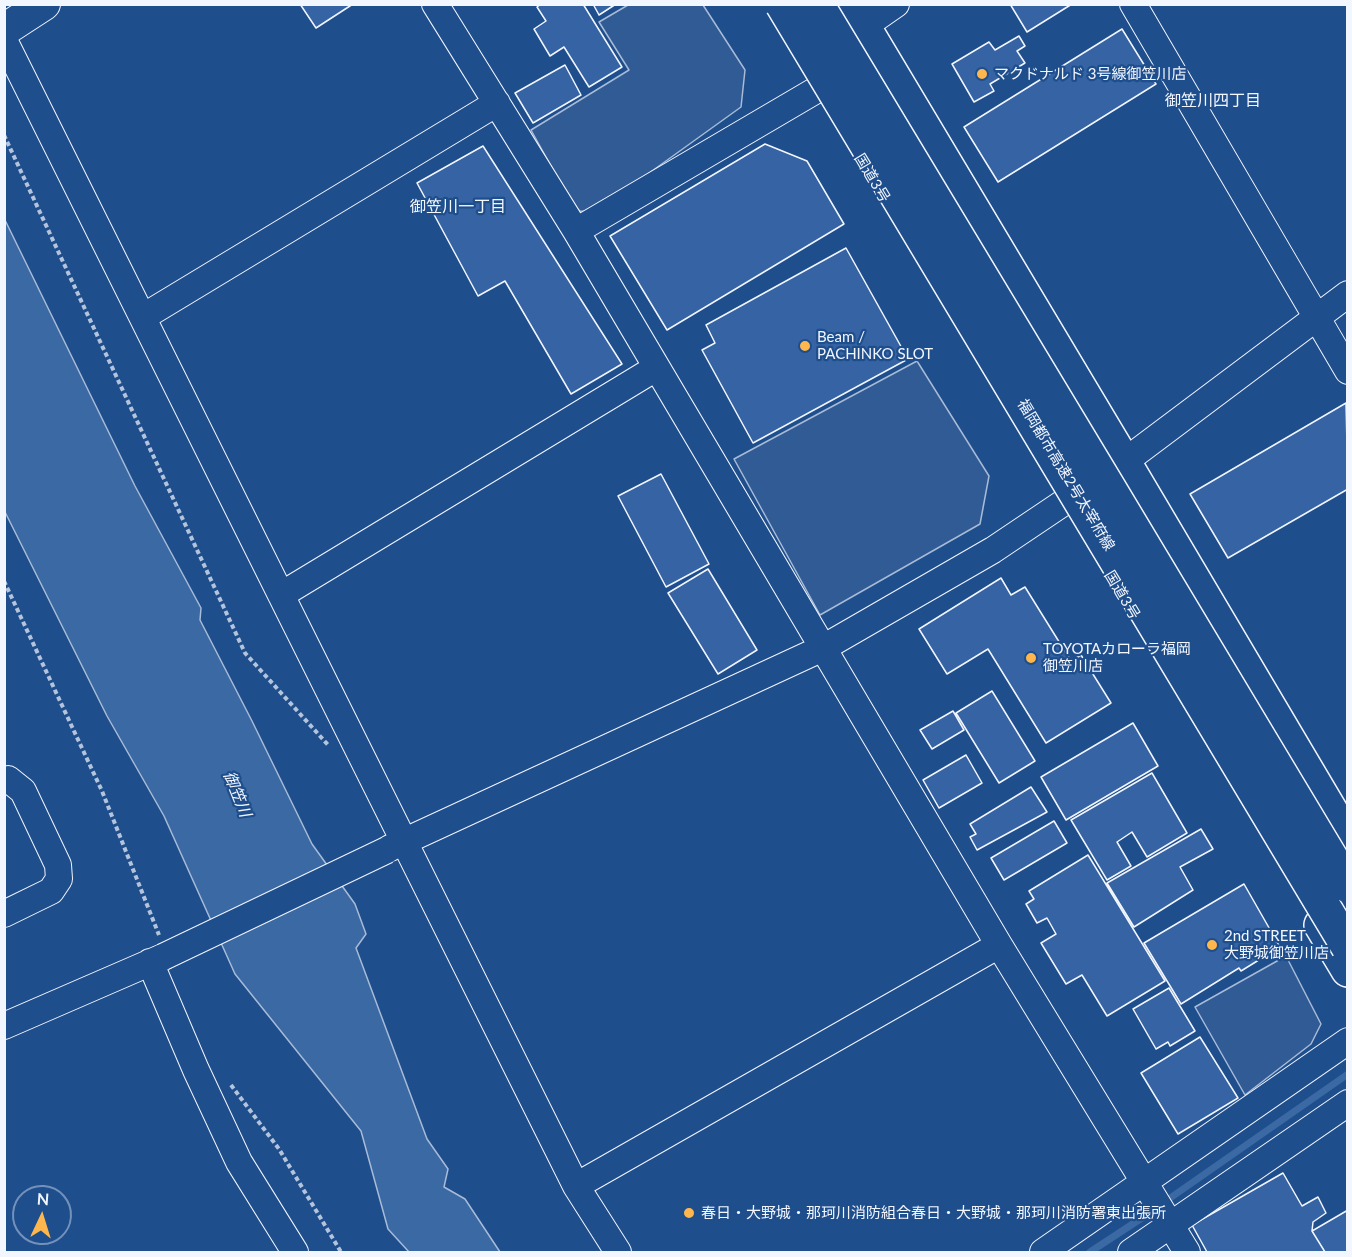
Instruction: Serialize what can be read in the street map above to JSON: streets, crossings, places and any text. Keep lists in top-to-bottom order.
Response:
{
  "streets": {
    "highway": ["国道3号", "福岡都市高速2号太宰府線"]
  },
  "districts": ["御笠川四丁目", "御笠川一丁目"],
  "water": ["御笠川"],
  "places": [
    "マクドナルド 3号線御笠川店",
    "Beam / PACHINKO SLOT",
    "TOYOTAカローラ福岡 御笠川店",
    "2nd STREET 大野城御笠川店",
    "春日・大野城・那珂川消防組合春日・大野城・那珂川消防署東出張所"
  ],
  "north": "top"
}
